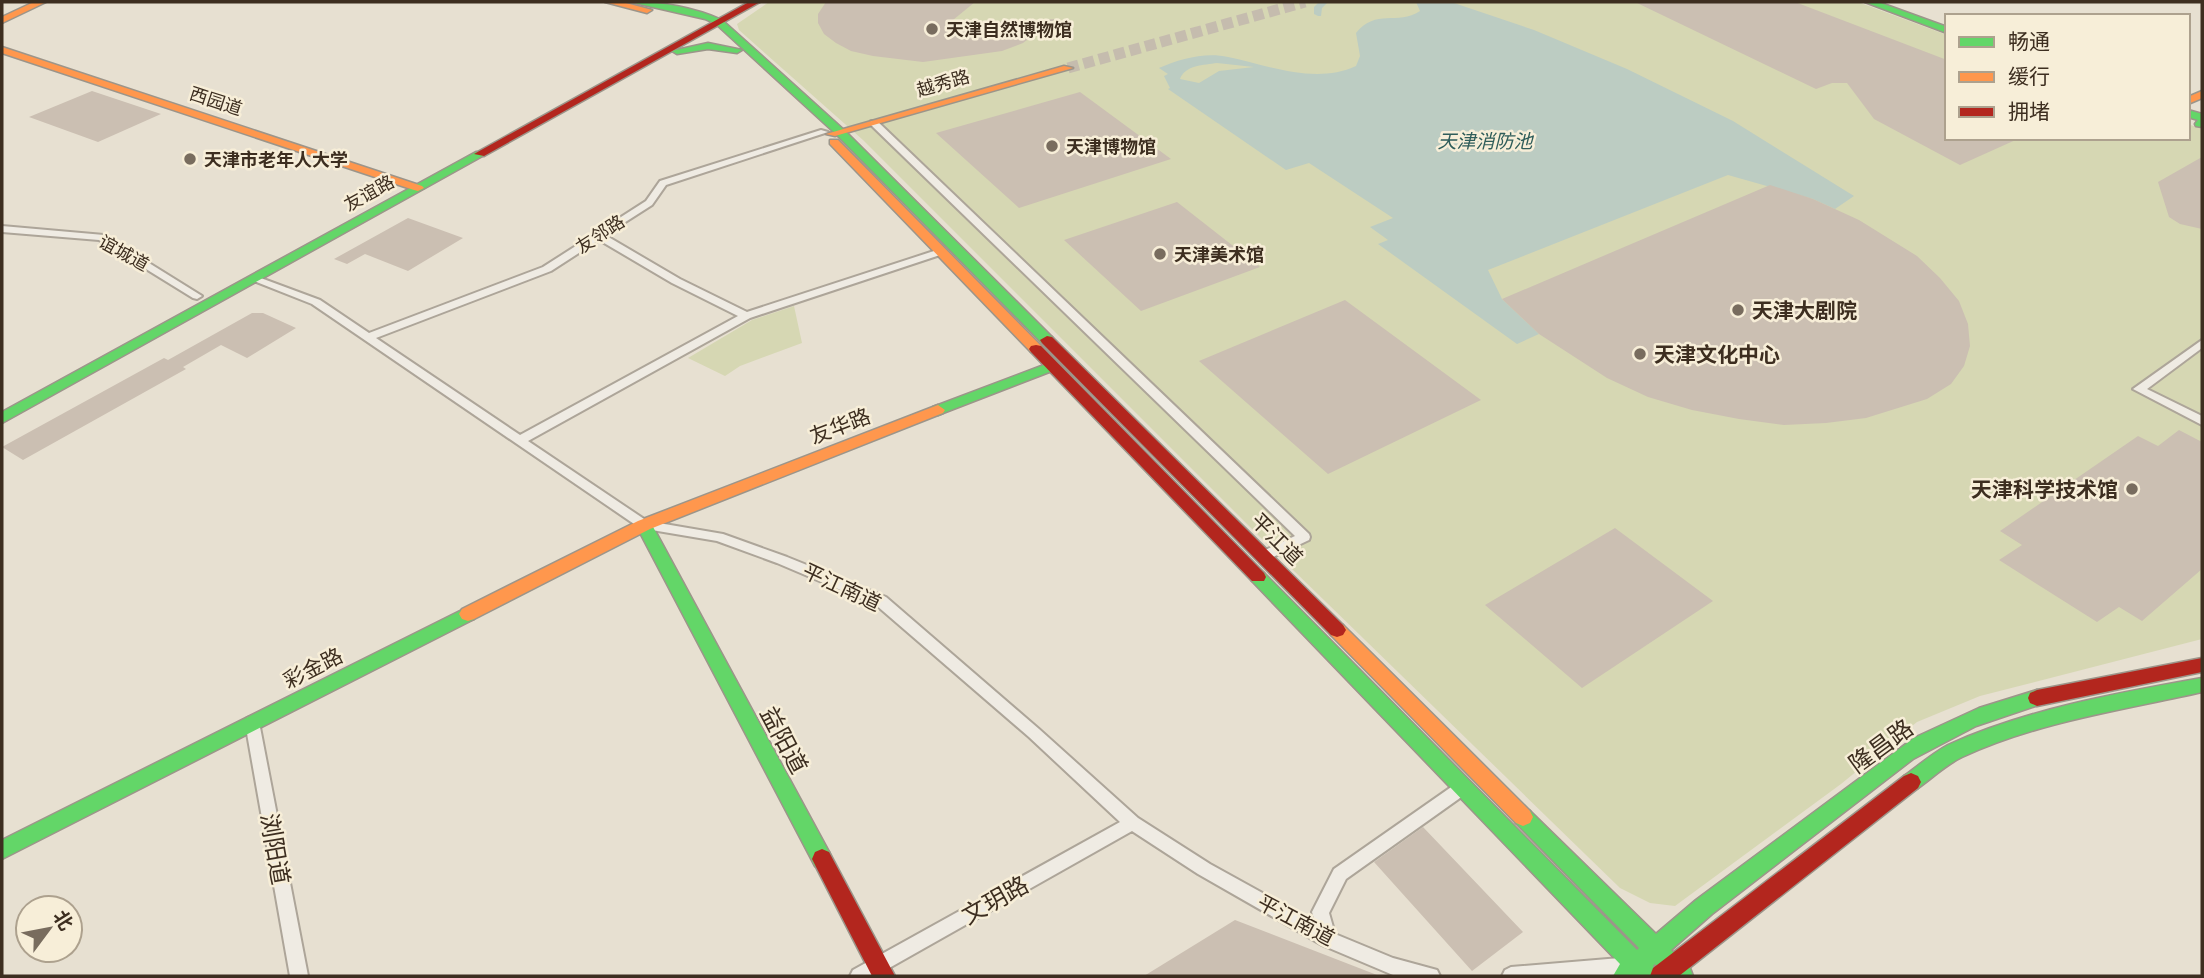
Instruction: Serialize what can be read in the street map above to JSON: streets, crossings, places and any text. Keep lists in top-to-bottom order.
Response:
{
  "streets": {
    "main road": [
      "越秀路",
      "西园道",
      "友谊路",
      "友华路",
      "平江道",
      "彩金路",
      "益阳道",
      "隆昌路"
    ],
    "street": [
      "友邻路",
      "谊城道",
      "平江南道",
      "浏阳道",
      "文玥路"
    ]
  },
  "crossings": [
    ["越秀路", "友邻路"],
    ["越秀路", "平江道"],
    ["西园道", "友谊路"],
    ["友谊路", "谊城道"],
    ["友谊路", "平江南道"],
    ["友邻路", "平江道"],
    ["友邻路", "平江南道"],
    ["友华路", "平江道"],
    ["友华路", "平江南道"],
    ["友华路", "彩金路"],
    ["友华路", "益阳道"],
    ["平江道", "隆昌路"],
    ["平江南道", "彩金路"],
    ["平江南道", "益阳道"],
    ["平江南道", "文玥路"],
    ["彩金路", "益阳道"],
    ["彩金路", "浏阳道"],
    ["益阳道", "文玥路"]
  ],
  "water": ["天津消防池"],
  "places": [
    "天津自然博物馆",
    "天津博物馆",
    "天津市老年人大学",
    "天津美术馆",
    "天津大剧院",
    "天津文化中心",
    "天津科学技术馆"
  ],
  "legend": ["畅通", "缓行", "拥堵"],
  "north": "top right"
}
